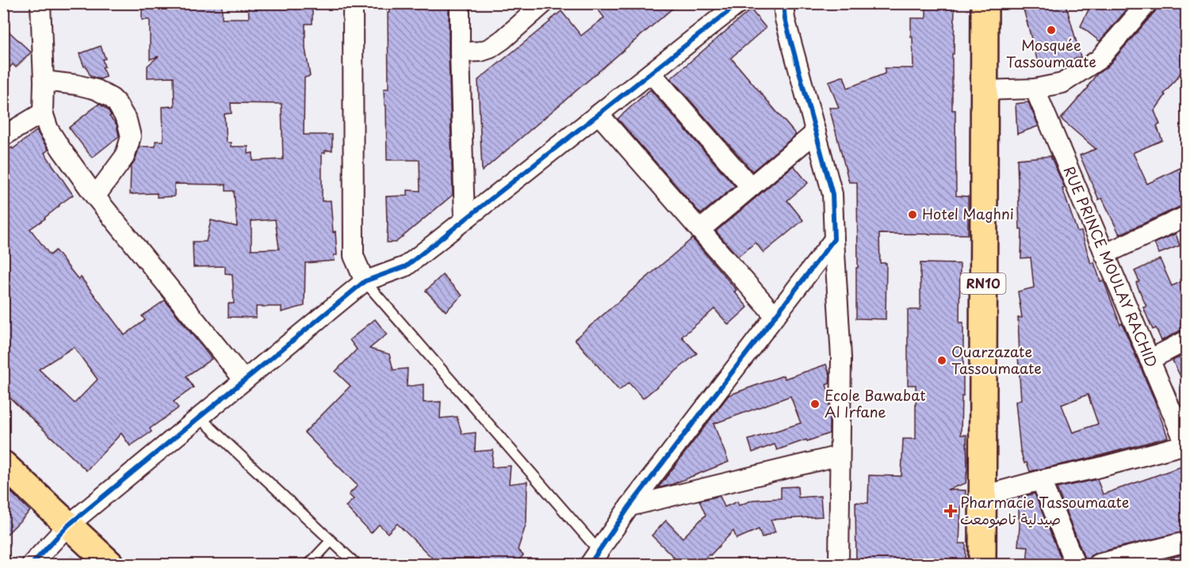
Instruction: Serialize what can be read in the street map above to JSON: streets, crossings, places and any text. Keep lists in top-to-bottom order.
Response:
{
  "streets": {
    "main road": ["RN10"],
    "street": ["RUE PRINCE MOULAY RACHID"]
  },
  "places": {
    "other": [
      "Mosquée Tassoumaate",
      "Hotel Maghni",
      "Ouarzazate Tassoumaate",
      "Ecole Bawabat Al Irfane"
    ],
    "health": ["Pharmacie Tassoumaate صيدلية تاصومعت"]
  }
}
